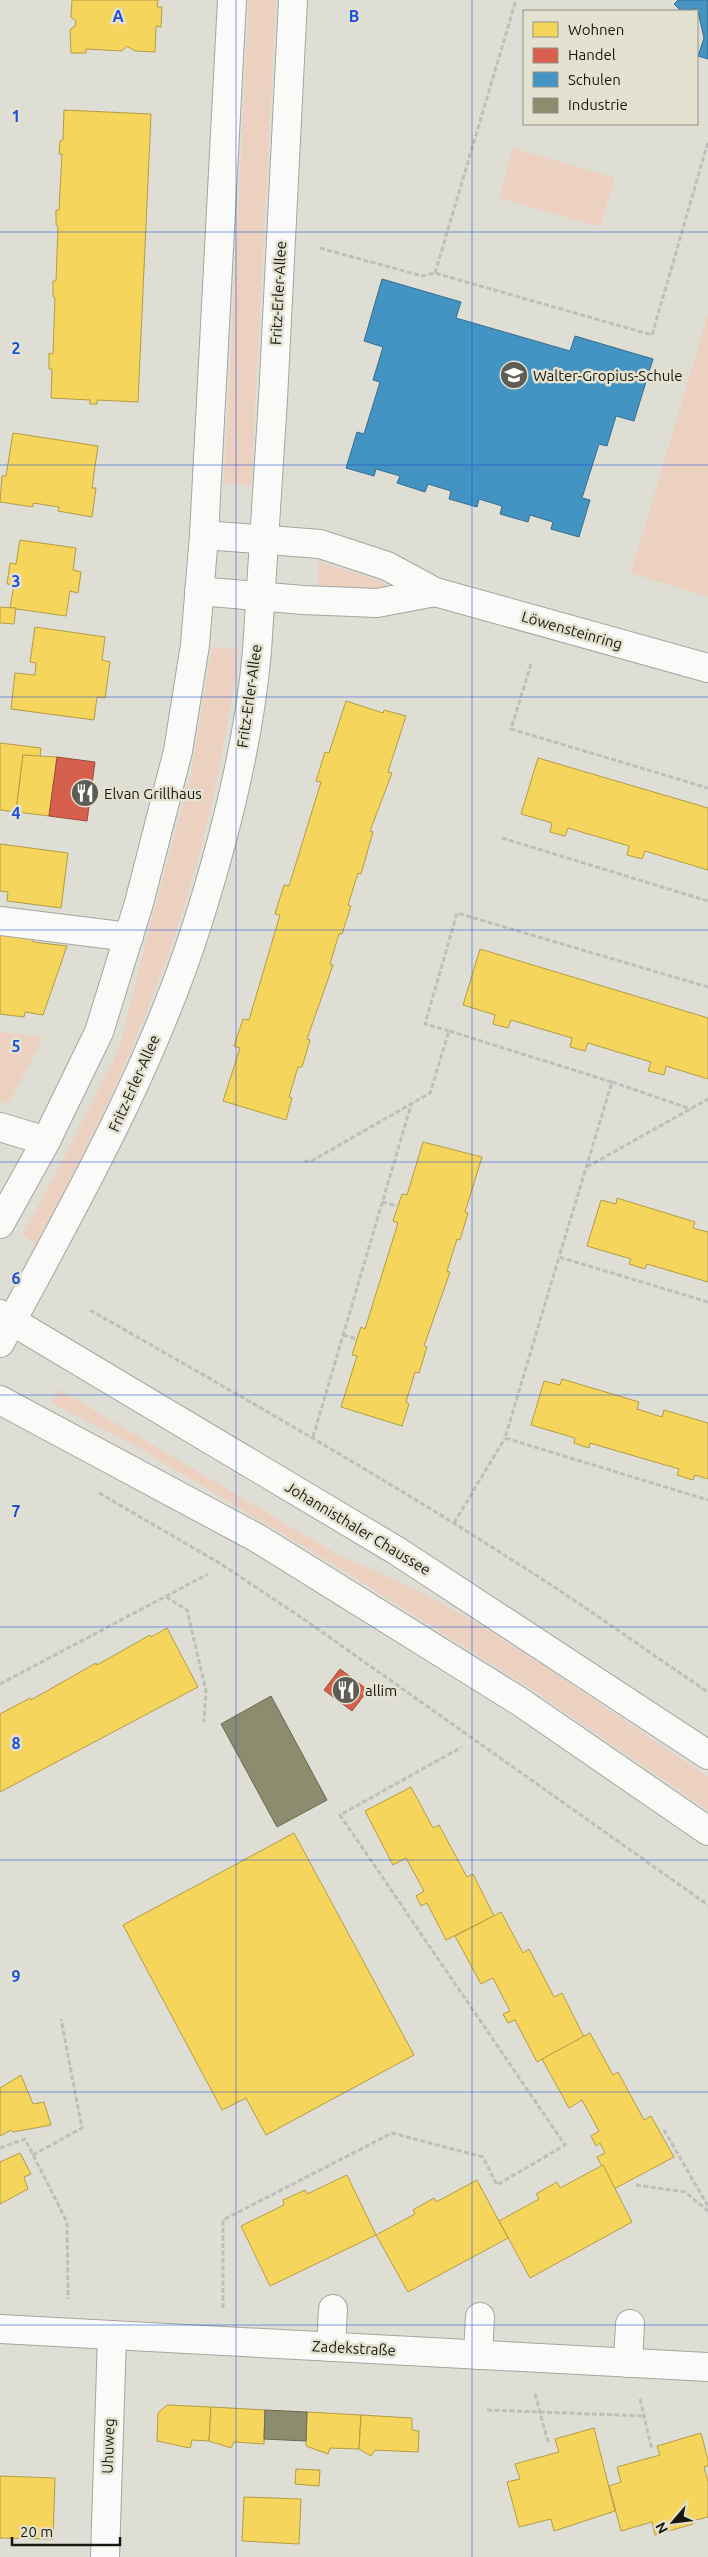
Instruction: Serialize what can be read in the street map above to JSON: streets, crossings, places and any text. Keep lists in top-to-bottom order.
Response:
{
  "streets": {
    "street": [
      "Fritz-Erler-Allee",
      "Löwensteinring",
      "Johannisthaler Chaussee",
      "Zadekstraße",
      "Uhuweg"
    ]
  },
  "crossings": [
    ["Fritz-Erler-Allee", "Löwensteinring"],
    ["Fritz-Erler-Allee", "Johannisthaler Chaussee"],
    ["Zadekstraße", "Uhuweg"]
  ],
  "places": {
    "school or university": ["Walter-Gropius-Schule"],
    "restaurant": ["Elvan Grillhaus", "allim"]
  },
  "legend": [
    "Wohnen",
    "Handel",
    "Schulen",
    "Industrie"
  ],
  "scale_bar": "20 m",
  "north": "bottom left",
  "grid": {
    "columns": ["A", "B"],
    "rows": [
      "1",
      "2",
      "3",
      "4",
      "5",
      "6",
      "7",
      "8",
      "9"
    ]
  }
}
